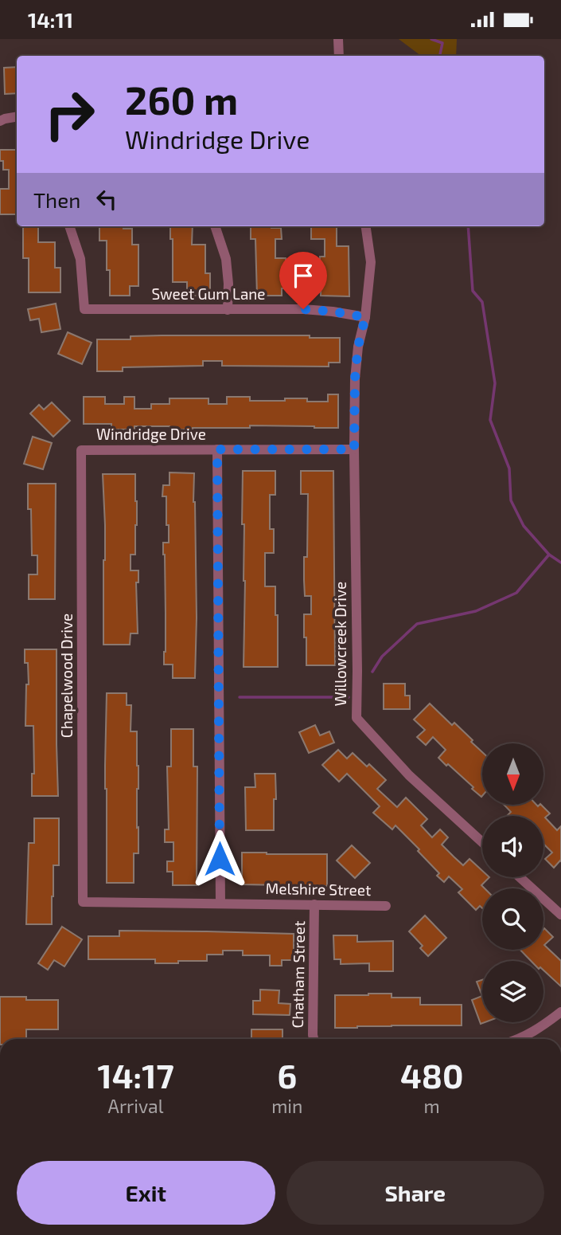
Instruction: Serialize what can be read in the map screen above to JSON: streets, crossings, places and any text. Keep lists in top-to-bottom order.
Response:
{
  "streets": {
    "street": [
      "Sweet Gum Lane",
      "Windridge Drive",
      "Willowcreek Drive",
      "Chapelwood Drive",
      "Melshire Street",
      "Chatham Street"
    ]
  },
  "crossings": [
    ["Sweet Gum Lane", "Willowcreek Drive"],
    ["Windridge Drive", "Willowcreek Drive"],
    ["Windridge Drive", "Chapelwood Drive"],
    ["Chapelwood Drive", "Melshire Street"],
    ["Melshire Street", "Chatham Street"]
  ],
  "north": "bottom",
  "page": {
    "status": "14:11",
    "turn": ["260 m", "Windridge Drive"],
    "then": "Then",
    "eta": [
      "14:17",
      "Arrival",
      "6",
      "min",
      "480",
      "m"
    ],
    "buttons": ["Exit", "Share"]
  }
}
